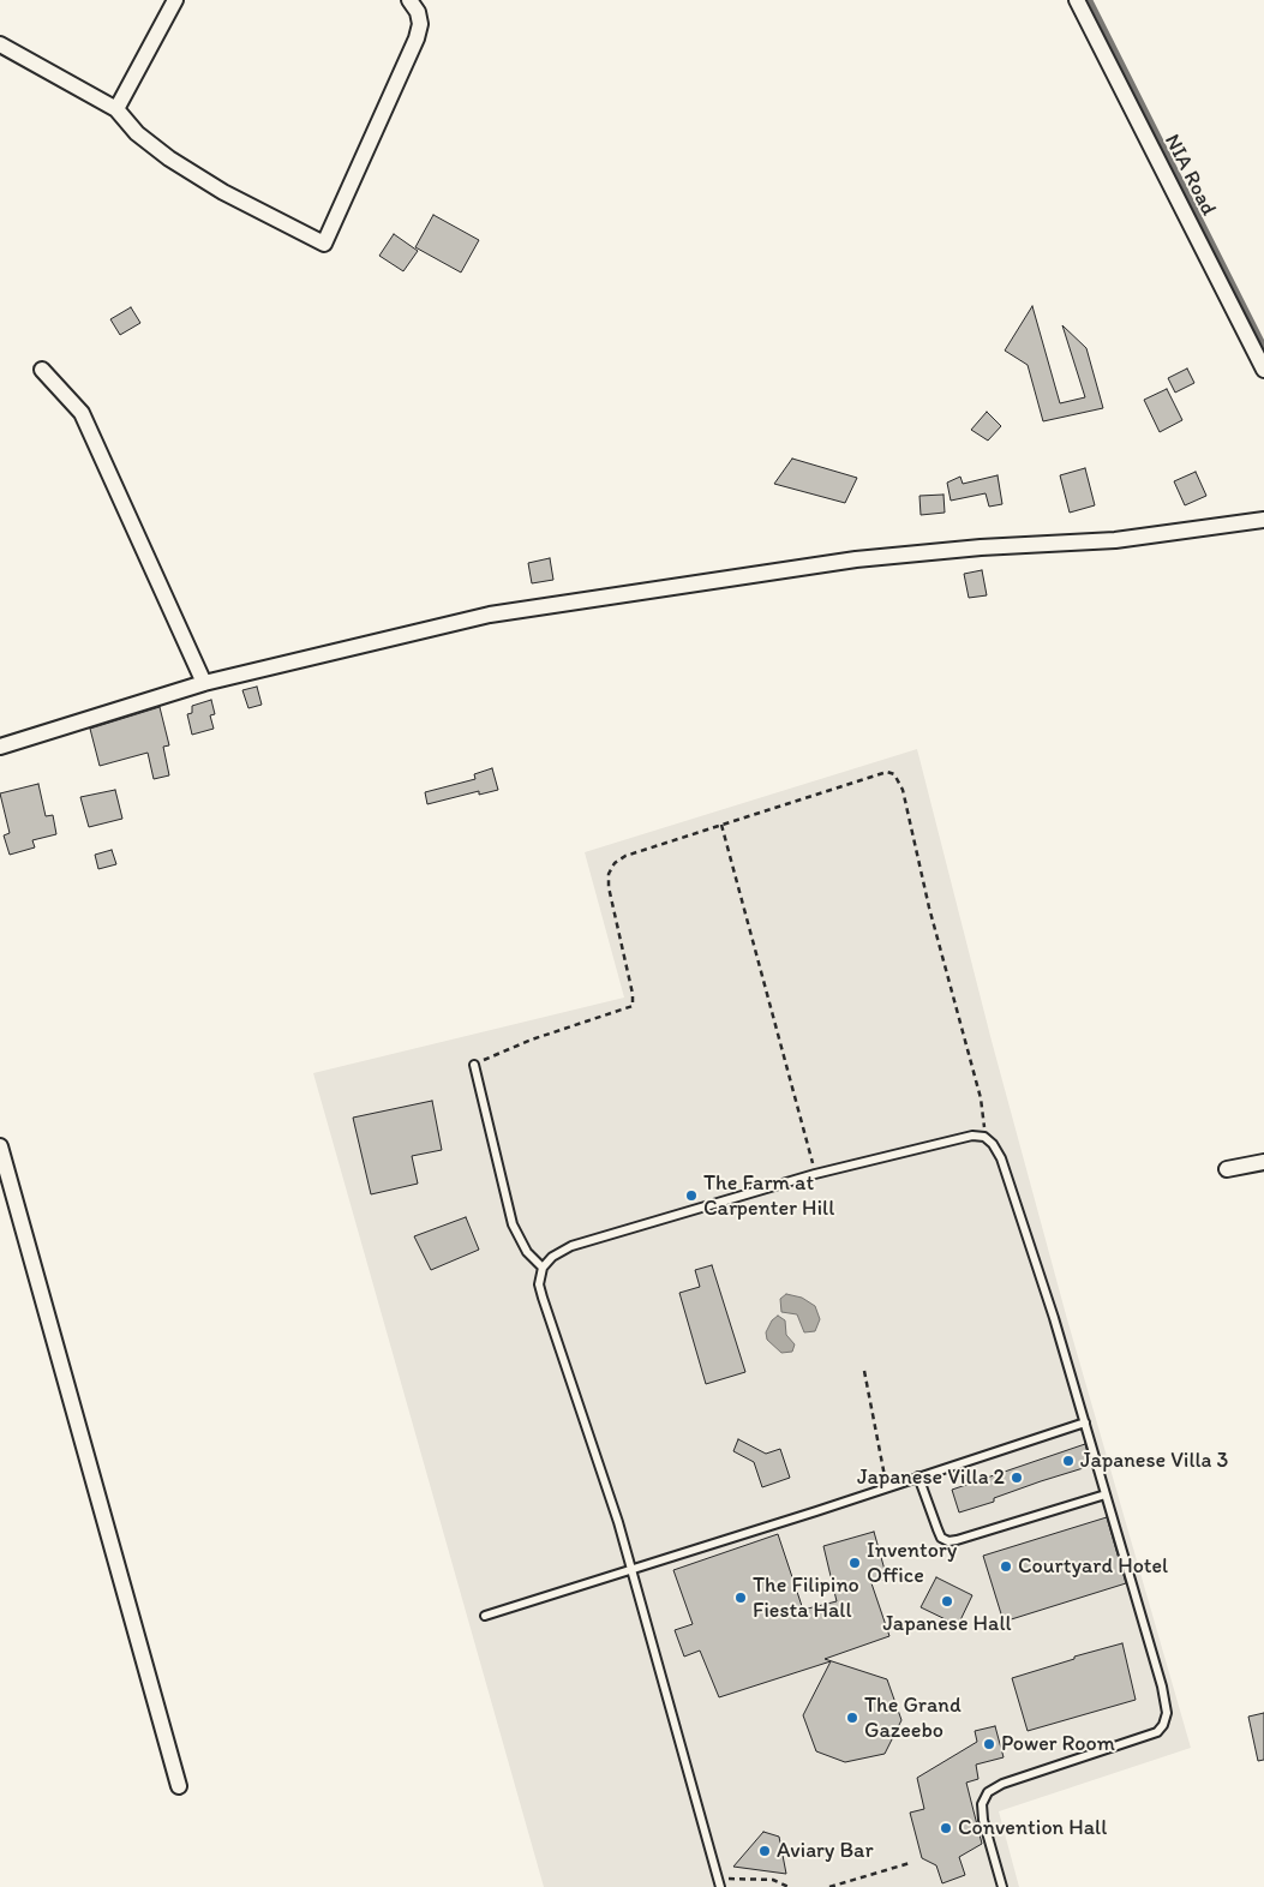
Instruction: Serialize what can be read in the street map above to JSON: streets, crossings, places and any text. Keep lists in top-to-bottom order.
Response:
{
  "streets": {
    "street": ["NIA Road"]
  },
  "places": [
    "The Farm at Carpenter Hill",
    "Japanese Villa 3",
    "Japanese Villa 2",
    "Inventory Office",
    "Courtyard Hotel",
    "The Filipino Fiesta Hall",
    "Japanese Hall",
    "The Grand Gazeebo",
    "Power Room",
    "Convention Hall",
    "Aviary Bar"
  ]
}
